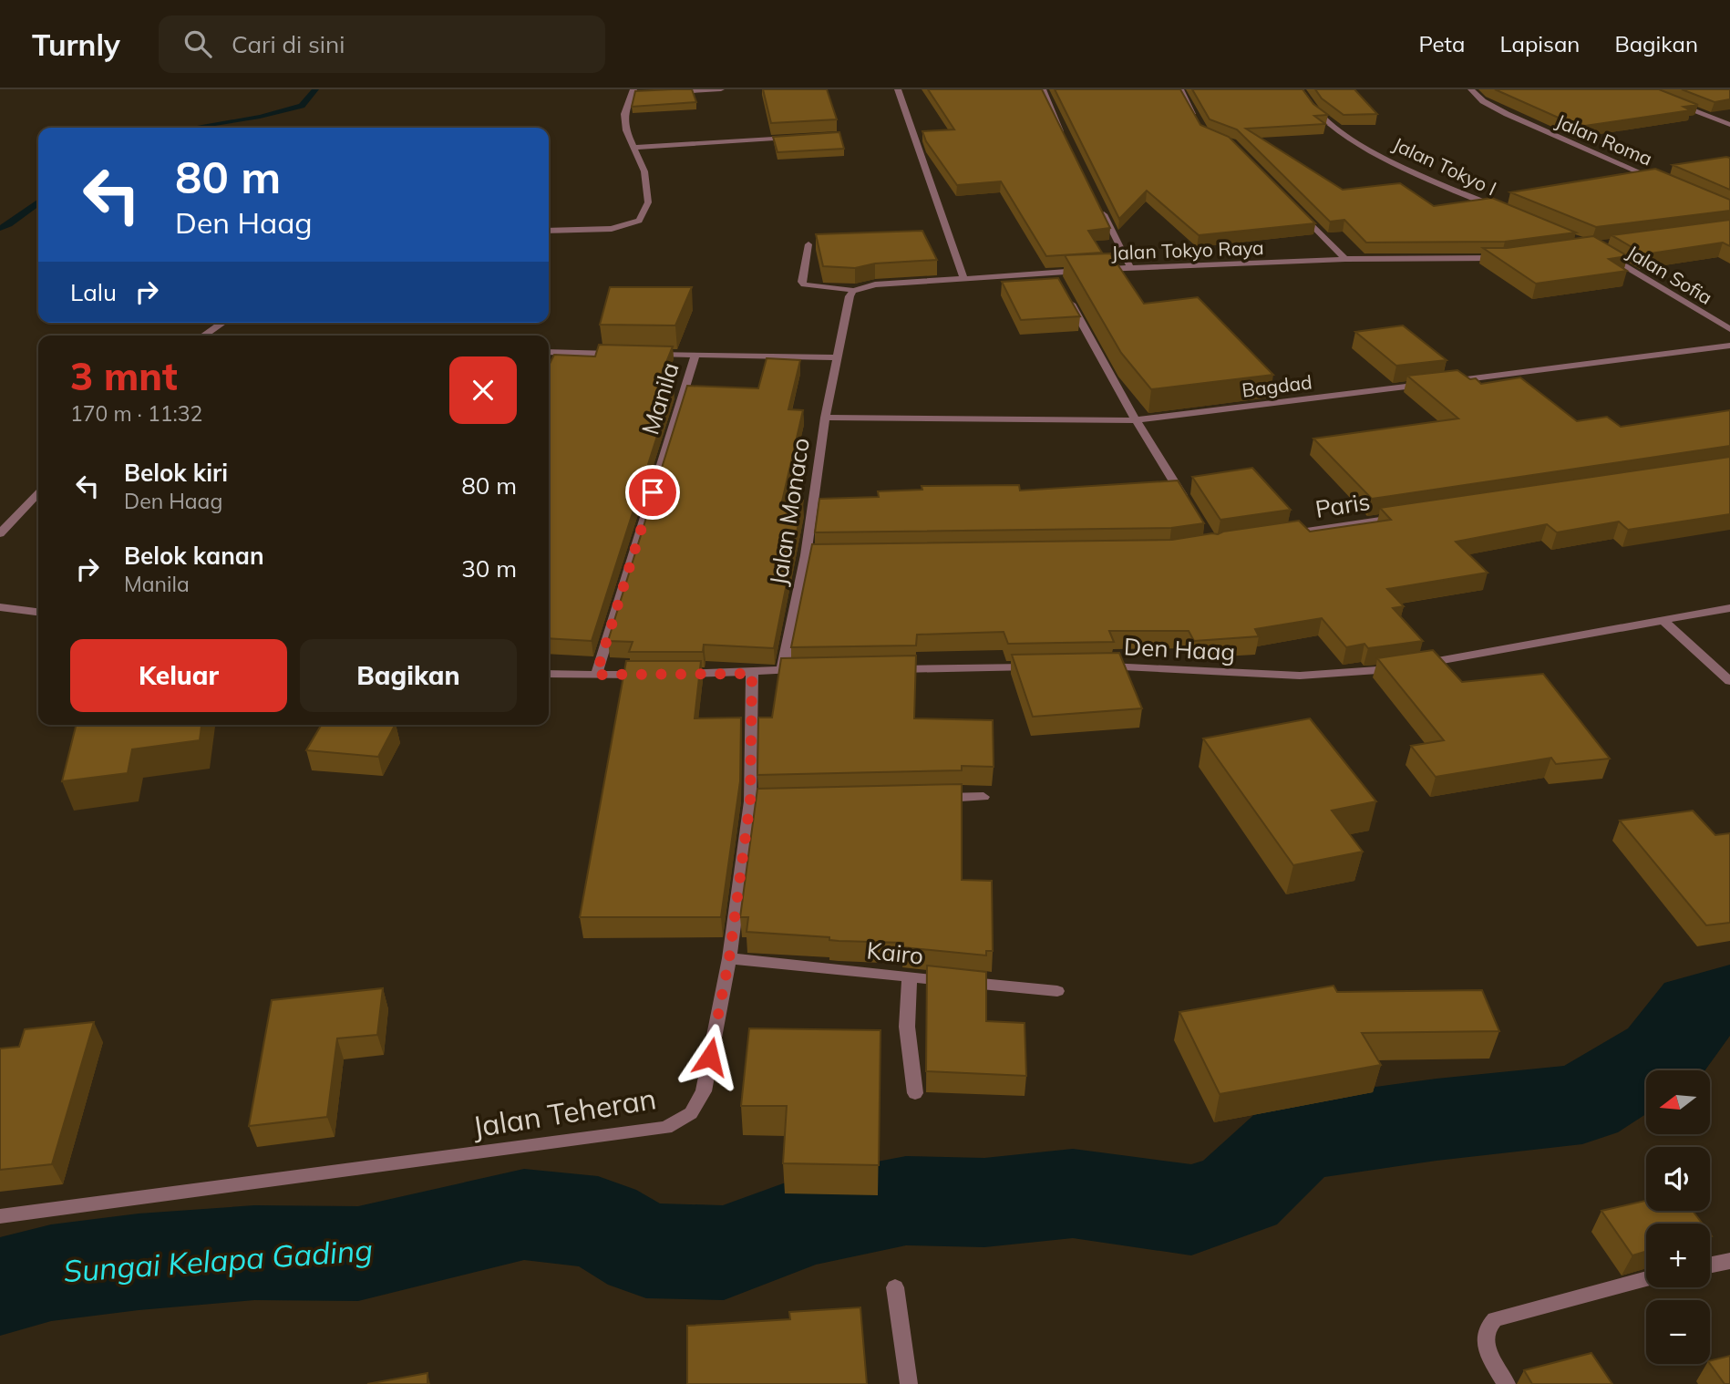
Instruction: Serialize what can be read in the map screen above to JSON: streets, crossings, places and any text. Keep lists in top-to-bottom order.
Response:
{
  "streets": {
    "street": [
      "Jalan Roma",
      "Jalan Tokyo I",
      "Jalan Tokyo Raya",
      "Jalan Sofia",
      "Bagdad",
      "Manila",
      "Paris",
      "Jalan Monaco",
      "Den Haag",
      "Kairo",
      "Jalan Teheran"
    ]
  },
  "crossings": [
    ["Bagdad", "Jalan Monaco"],
    ["Kairo", "Jalan Teheran"]
  ],
  "water": ["Sungai Kelapa Gading"],
  "north": "left",
  "page": {
    "header": "Turnly",
    "search": "Cari di sini",
    "nav": ["Peta", "Lapisan", "Bagikan"],
    "turn": ["80 m", "Den Haag"],
    "then": "Lalu",
    "heading": ["3 mnt", "170 m · 11:32"],
    "list": [
      {
        "name": "Belok kiri",
        "note": "Den Haag",
        "value": "80 m"
      },
      {
        "name": "Belok kanan",
        "note": "Manila",
        "value": "30 m"
      }
    ],
    "buttons": ["Keluar", "Bagikan"],
    "map_buttons": ["+", "−"]
  }
}
